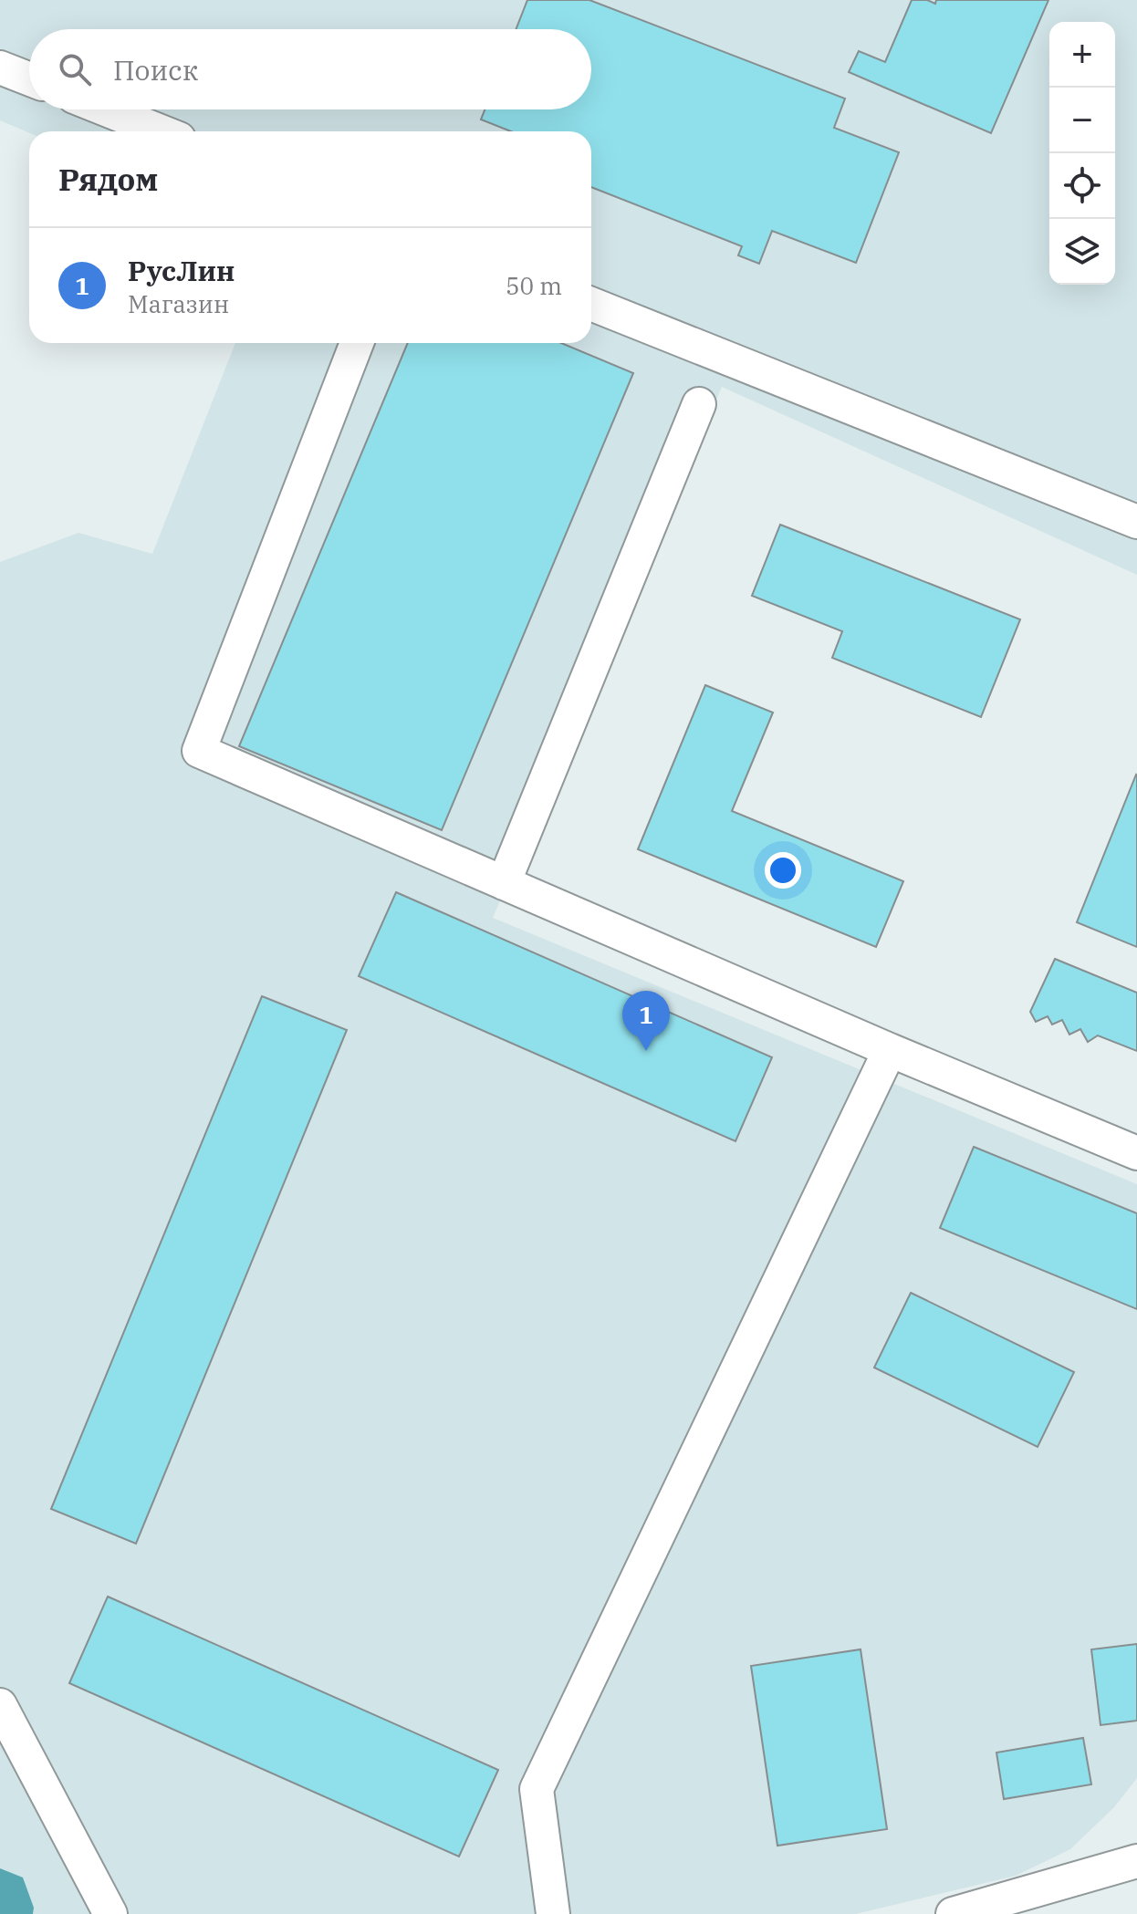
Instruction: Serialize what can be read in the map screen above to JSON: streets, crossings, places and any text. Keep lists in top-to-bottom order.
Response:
{
  "page": {
    "map_buttons": ["+", "−"],
    "search": "Поиск",
    "heading": "Рядом",
    "list": [
      {
        "mark": "1",
        "name": "РусЛин",
        "note": "Магазин",
        "value": "50 m"
      }
    ],
    "pins": "1"
  }
}
